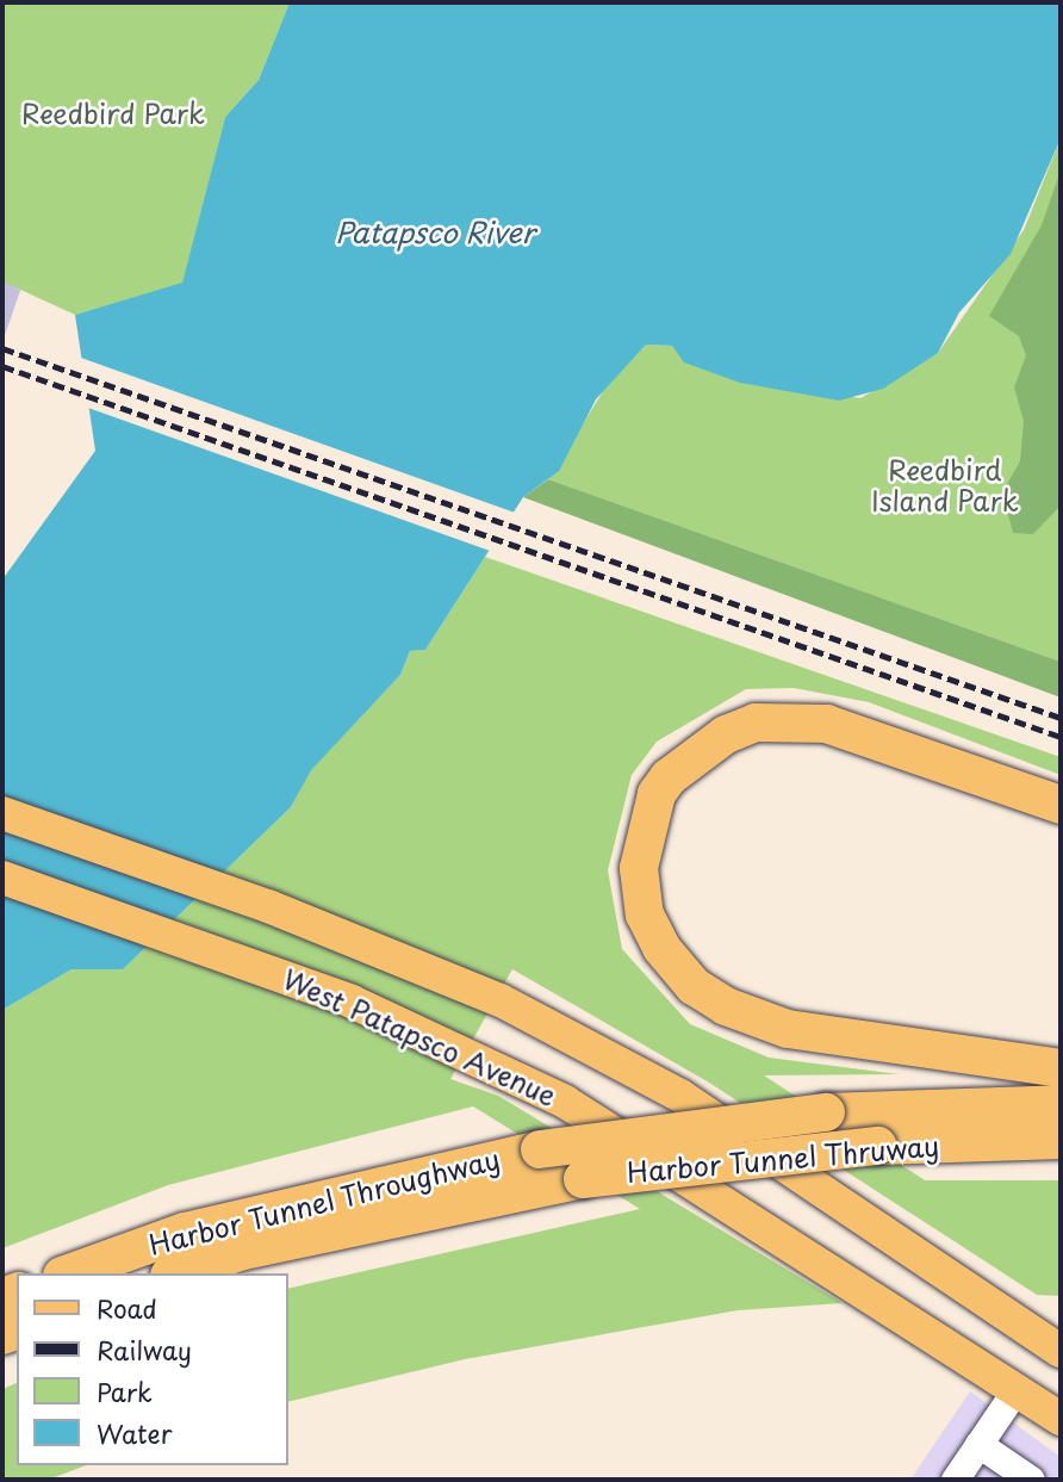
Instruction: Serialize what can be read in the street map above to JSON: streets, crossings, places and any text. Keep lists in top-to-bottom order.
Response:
{
  "streets": {
    "highway": ["Harbor Tunnel Thruway", "Harbor Tunnel Throughway"],
    "main road": ["West Patapsco Avenue"]
  },
  "crossings": [
    ["Harbor Tunnel Thruway", "Harbor Tunnel Throughway"]
  ],
  "water": ["Patapsco River"],
  "parks": ["Reedbird Park", "Reedbird Island Park"],
  "legend": [
    "Road",
    "Railway",
    "Park",
    "Water"
  ]
}
